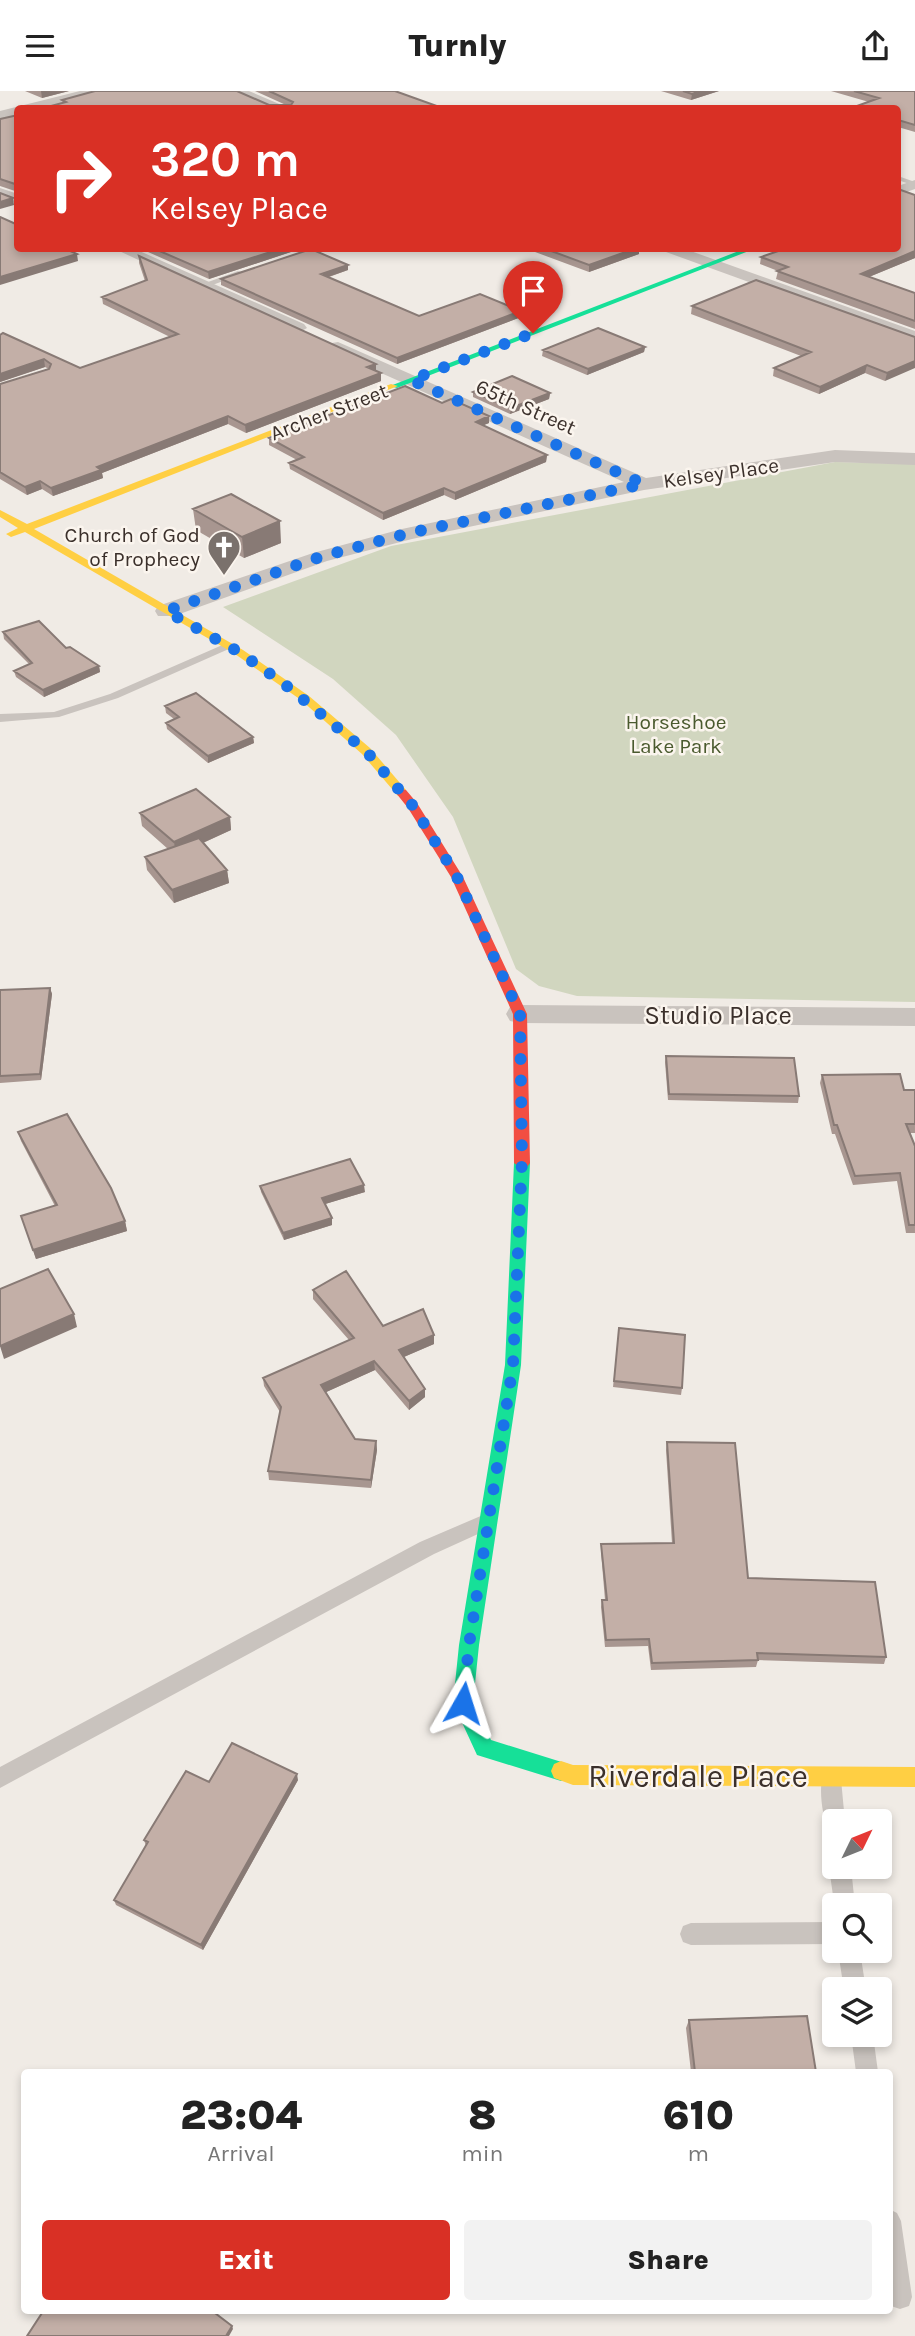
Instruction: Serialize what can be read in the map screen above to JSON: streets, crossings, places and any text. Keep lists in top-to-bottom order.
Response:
{
  "streets": {
    "street": [
      "65th Street",
      "Archer Street",
      "Kelsey Place",
      "Studio Place",
      "Riverdale Place"
    ]
  },
  "crossings": [
    ["65th Street", "Archer Street"],
    ["65th Street", "Kelsey Place"]
  ],
  "parks": ["Horseshoe Lake Park"],
  "places": {
    "church": ["Church of God of Prophecy"]
  },
  "north": "top right",
  "page": {
    "header": "Turnly",
    "turn": ["320 m", "Kelsey Place"],
    "eta": [
      "23:04",
      "Arrival",
      "8",
      "min",
      "610",
      "m"
    ],
    "buttons": ["Exit", "Share"]
  }
}
